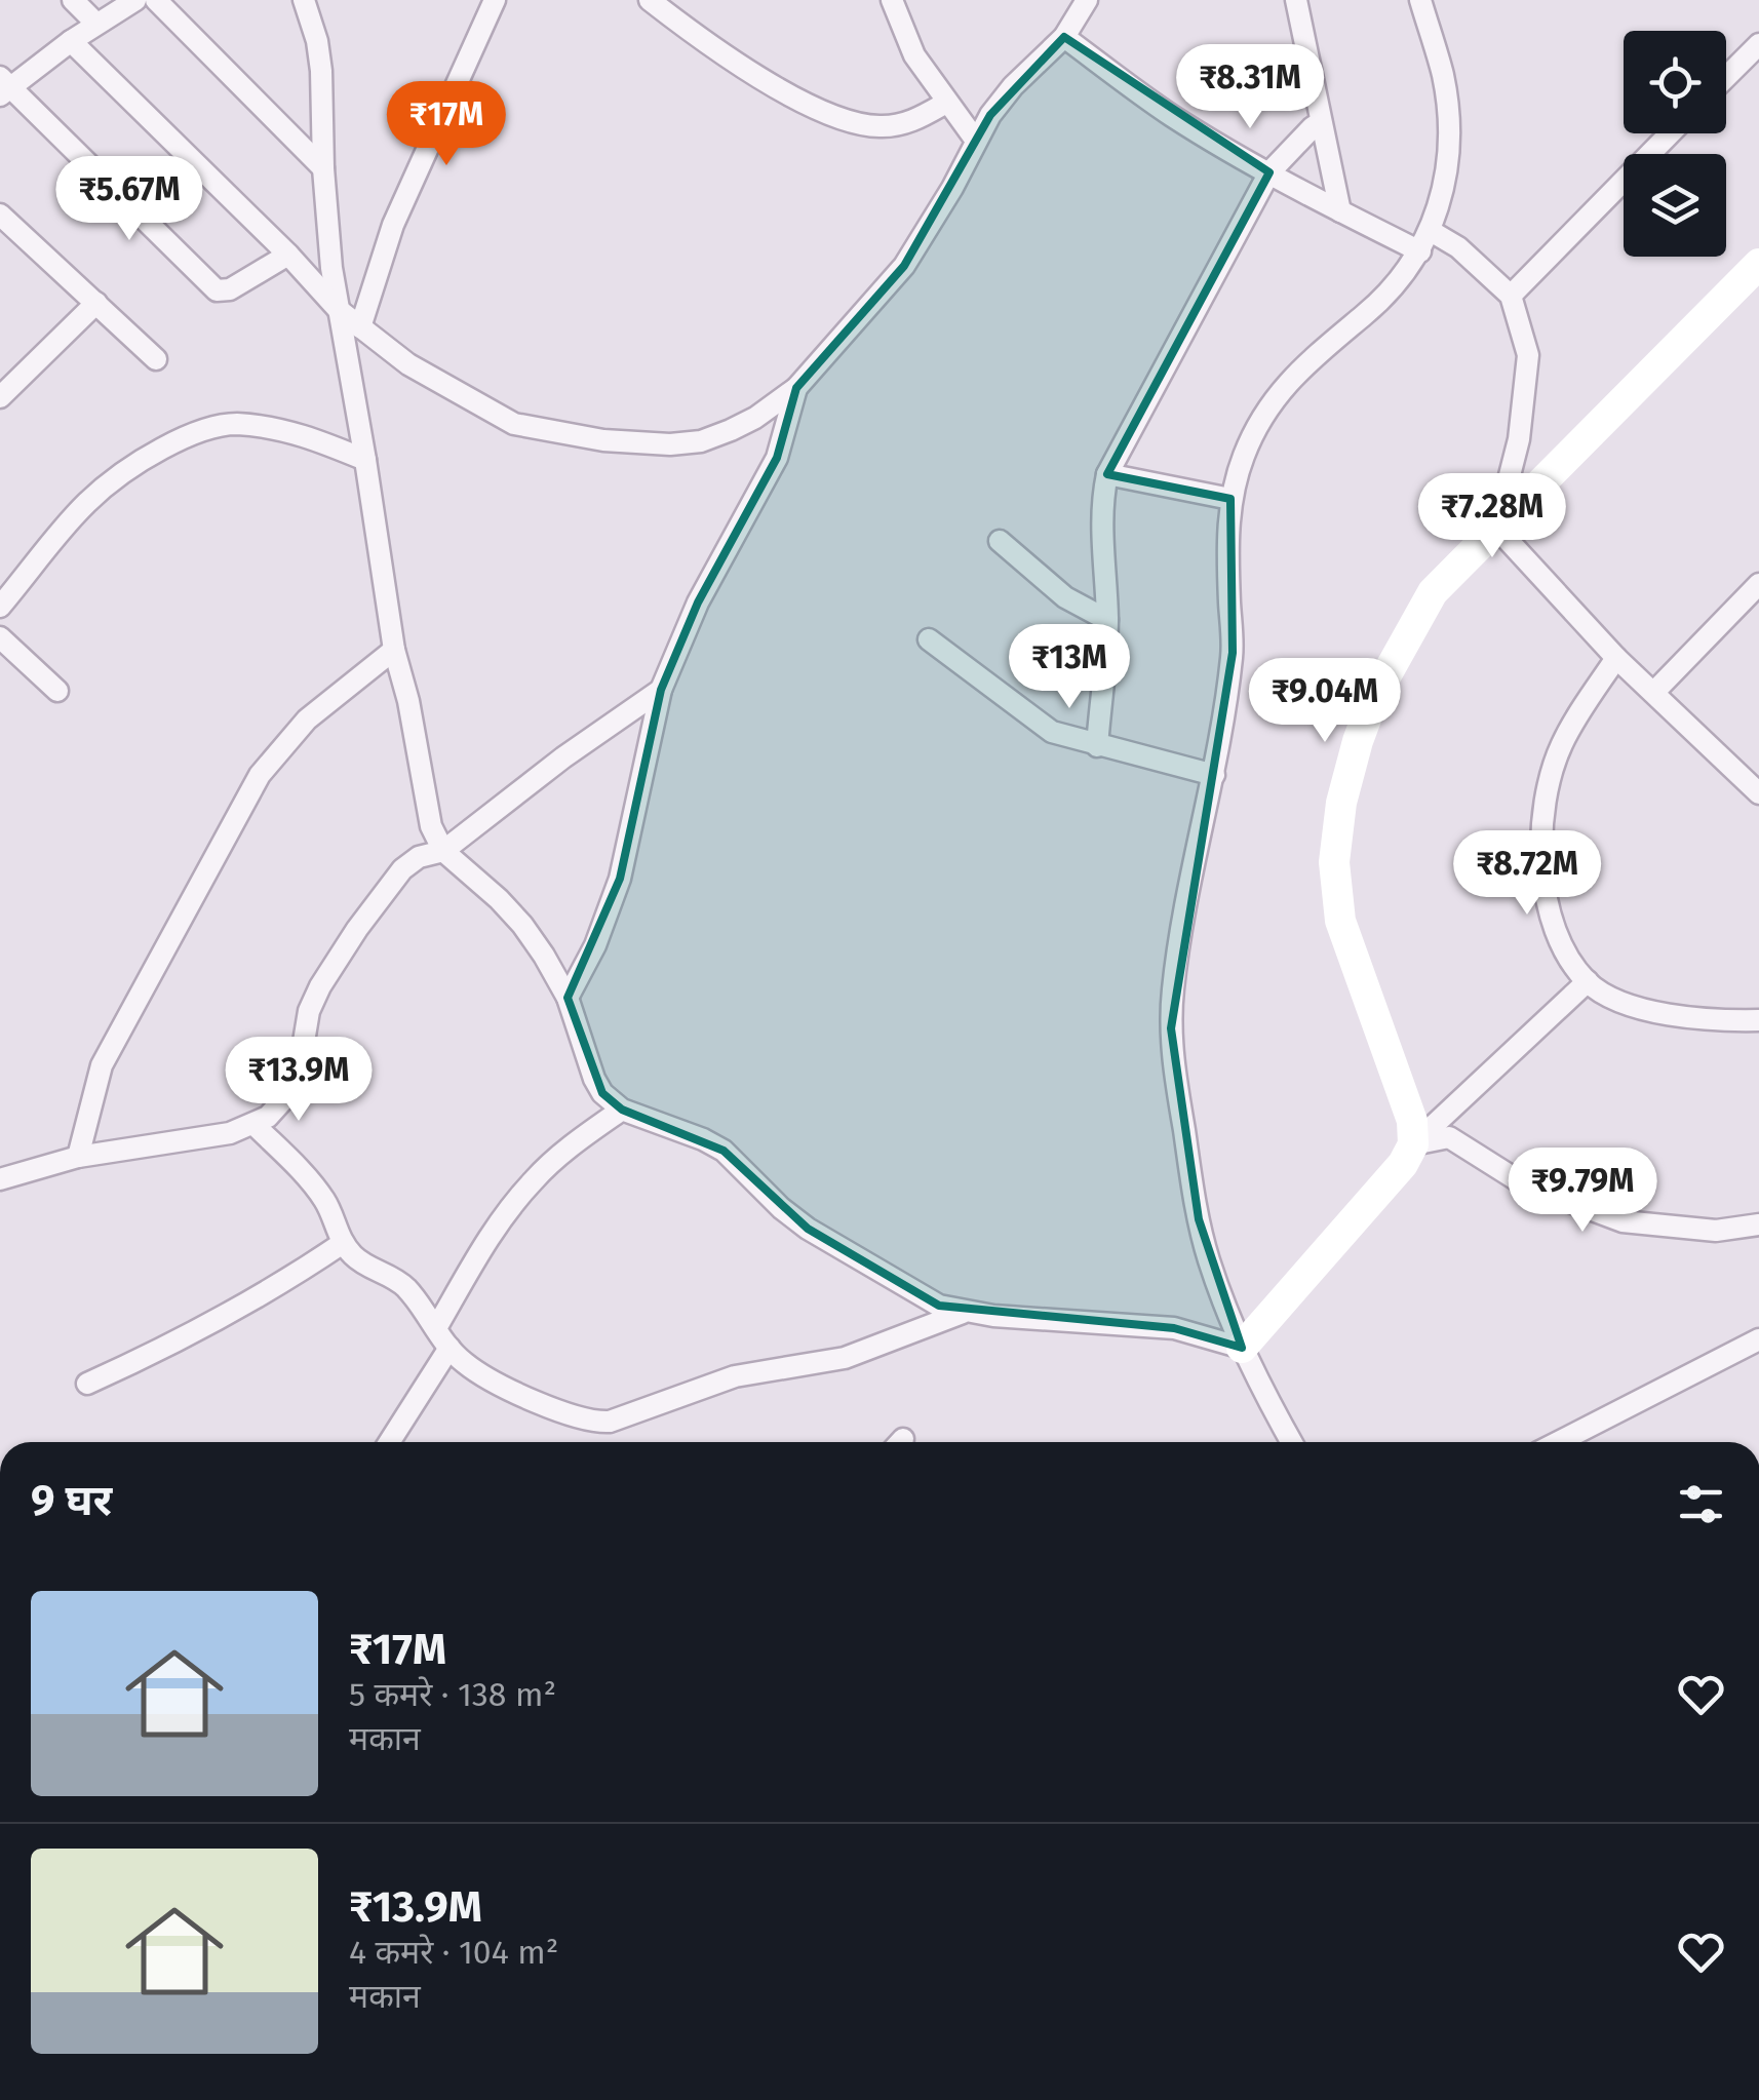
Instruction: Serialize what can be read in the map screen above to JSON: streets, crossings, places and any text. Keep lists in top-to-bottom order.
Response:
{
  "page": {
    "price": [
      "₹8.31M",
      "₹17M",
      "₹5.67M",
      "₹7.28M",
      "₹13M",
      "₹9.04M",
      "₹8.72M",
      "₹13.9M",
      "₹9.79M"
    ],
    "heading": "9 घर",
    "list": [
      {
        "name": "₹17M",
        "note": "5 कमरे · 138 m² · मकान"
      },
      {
        "name": "₹13.9M",
        "note": "4 कमरे · 104 m² · मकान"
      }
    ]
  }
}
